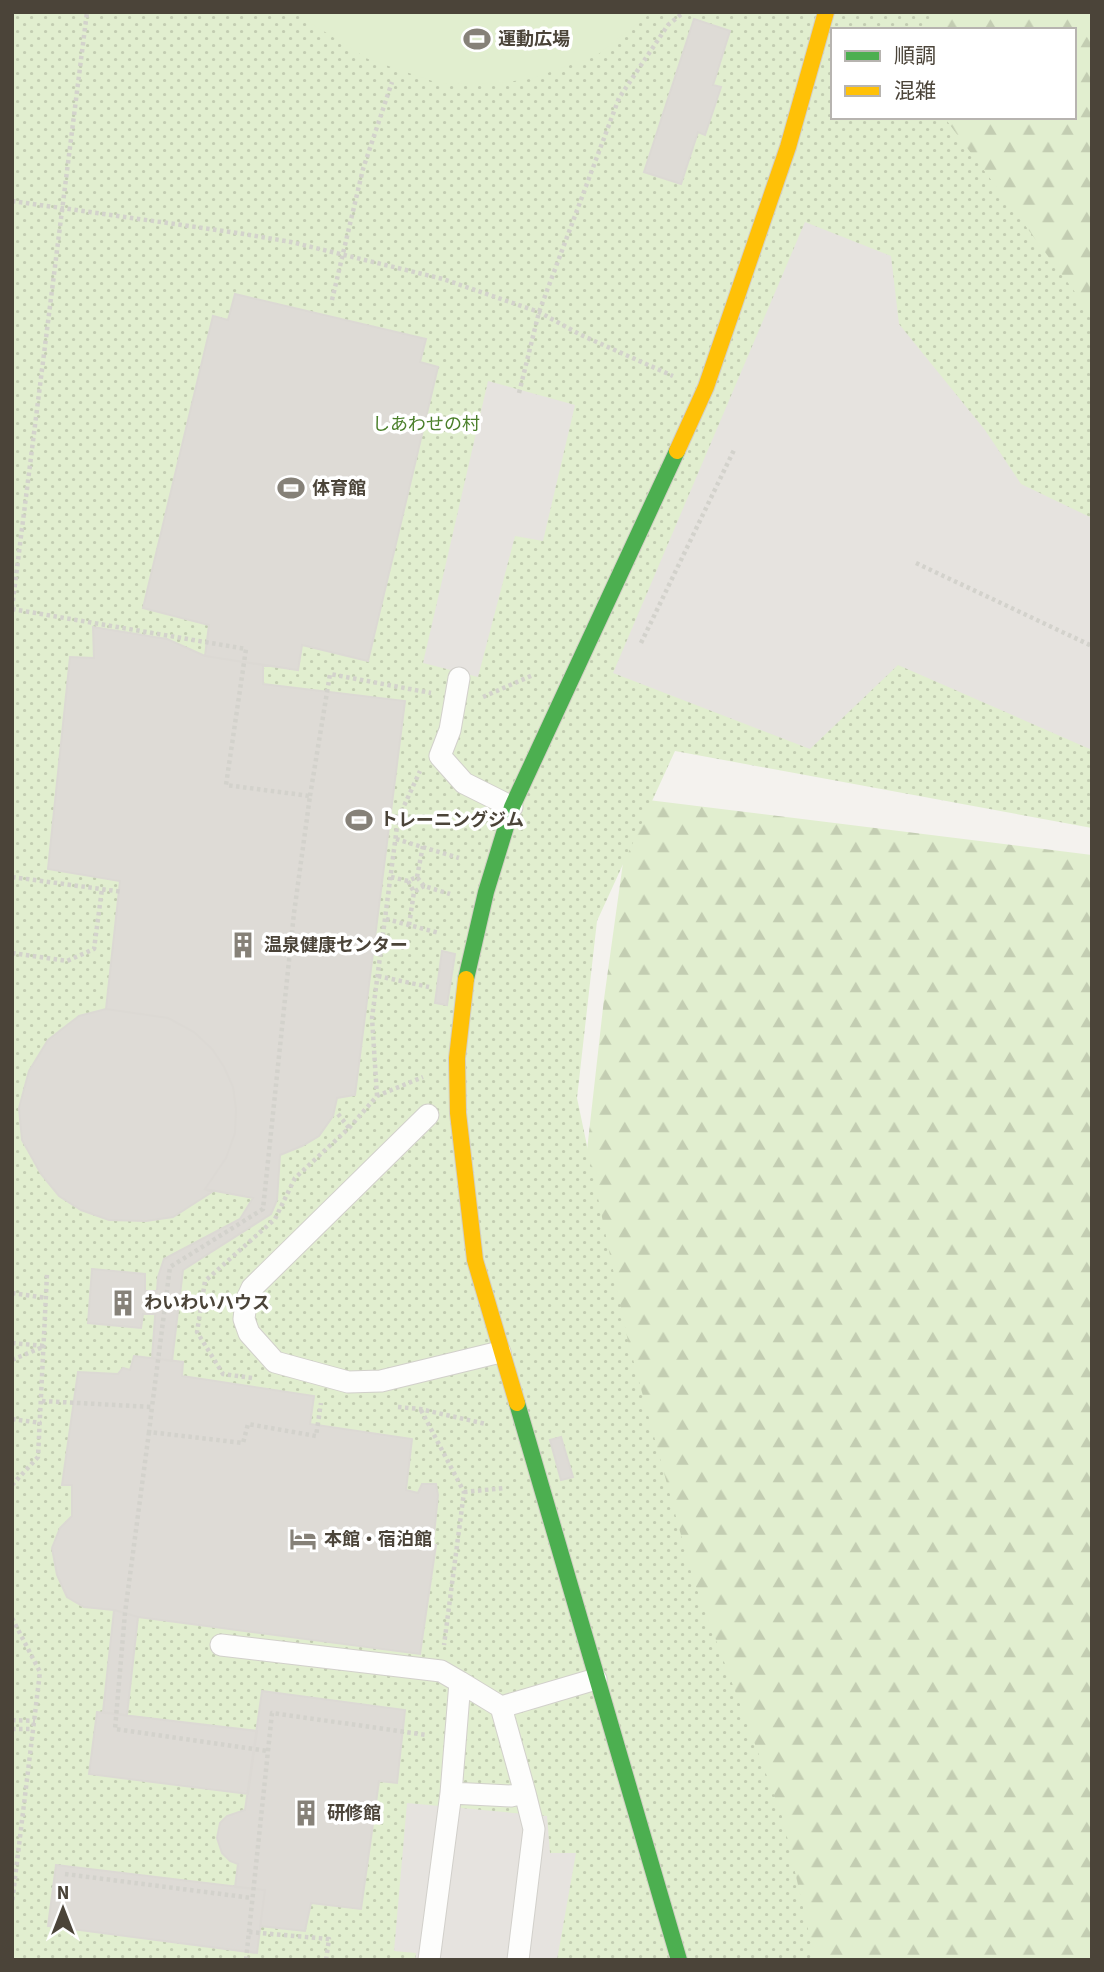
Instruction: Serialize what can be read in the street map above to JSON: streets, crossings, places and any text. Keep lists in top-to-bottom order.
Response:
{
  "parks": ["しあわせの村"],
  "places": {
    "sports": ["運動広場", "体育館", "トレーニングジム"],
    "building": ["温泉健康センター", "わいわいハウス", "研修館"],
    "hotel": ["本館・宿泊館"]
  },
  "legend": ["順調", "混雑"],
  "north": "top"
}
